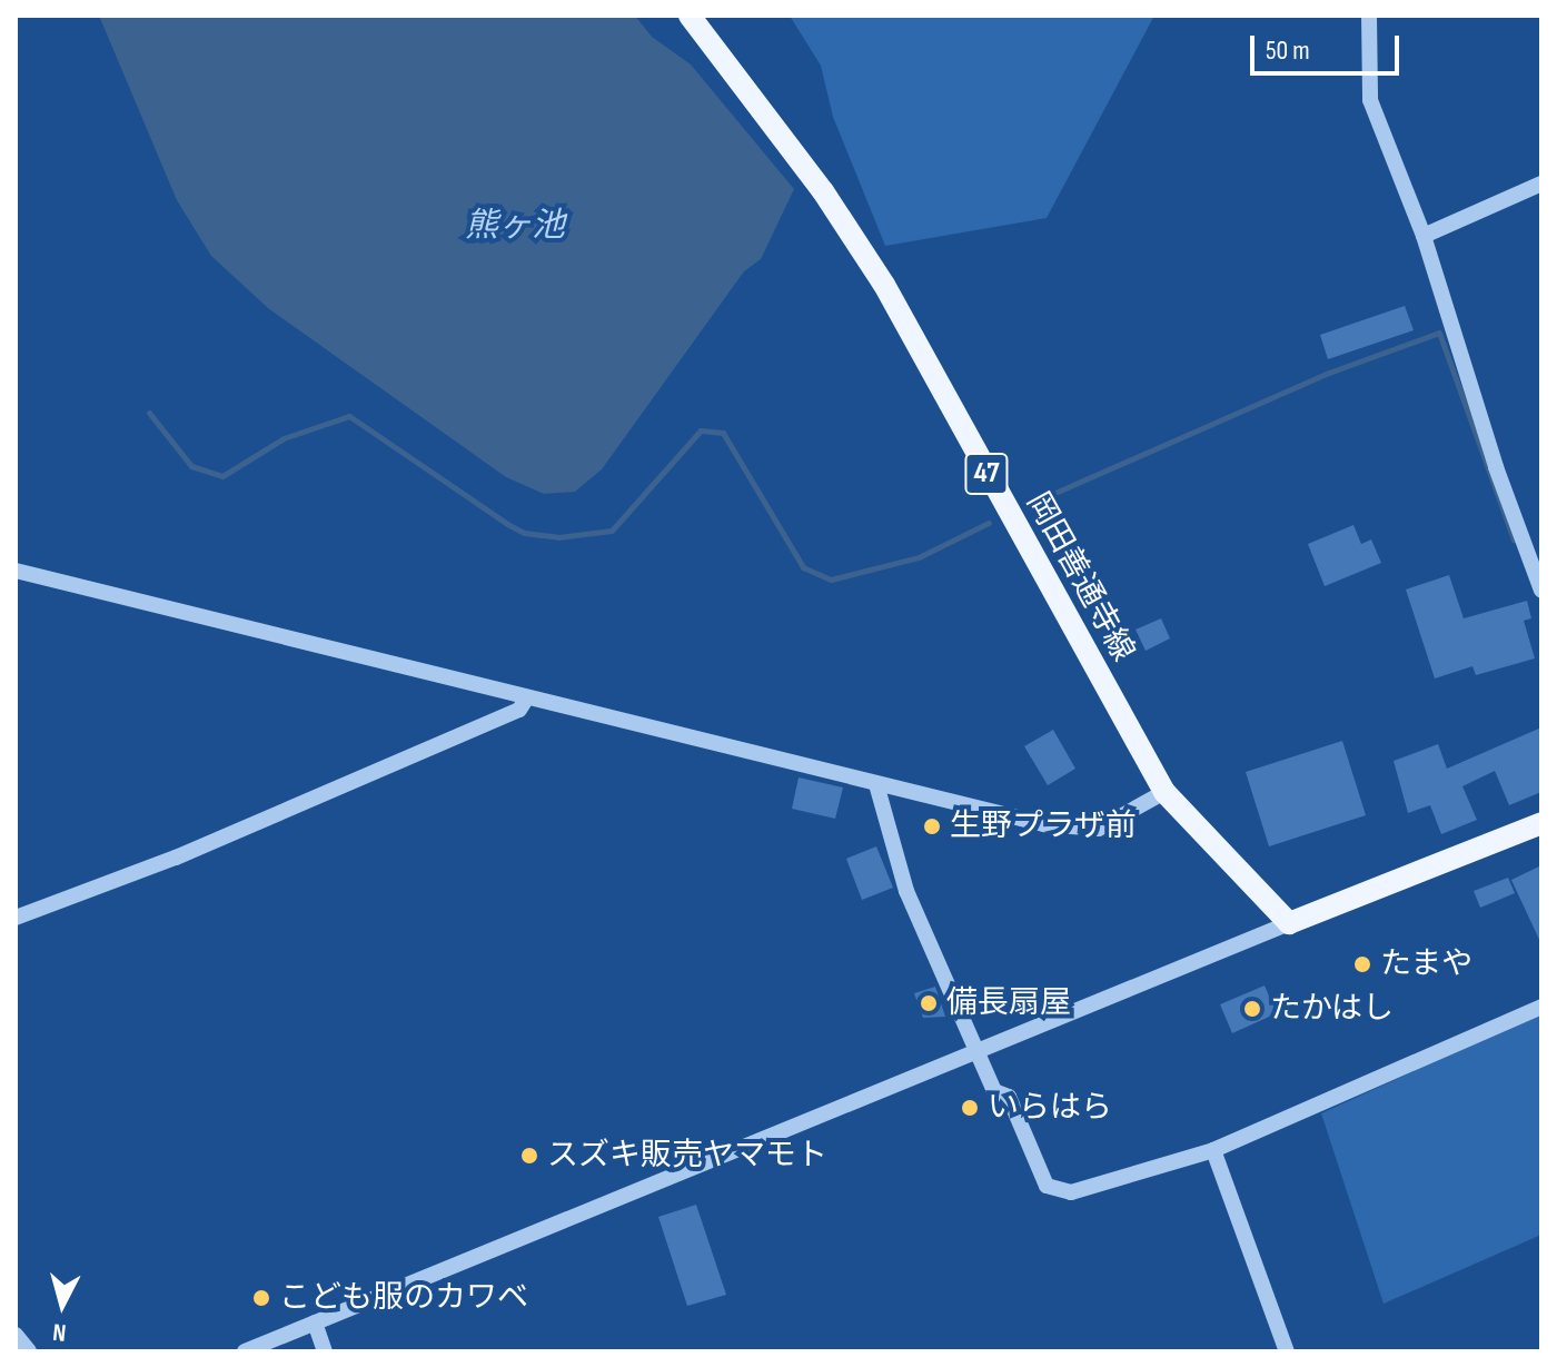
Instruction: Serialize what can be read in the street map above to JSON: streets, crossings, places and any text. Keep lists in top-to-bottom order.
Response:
{
  "streets": {
    "main road": ["47", "岡田善通寺線"]
  },
  "water": ["熊ヶ池"],
  "places": [
    "生野プラザ前",
    "たまや",
    "備長扇屋",
    "たかはし",
    "いらはら",
    "スズキ販売ヤマモト",
    "こども服のカワベ"
  ],
  "scale_bar": "50 m",
  "north": "bottom"
}
